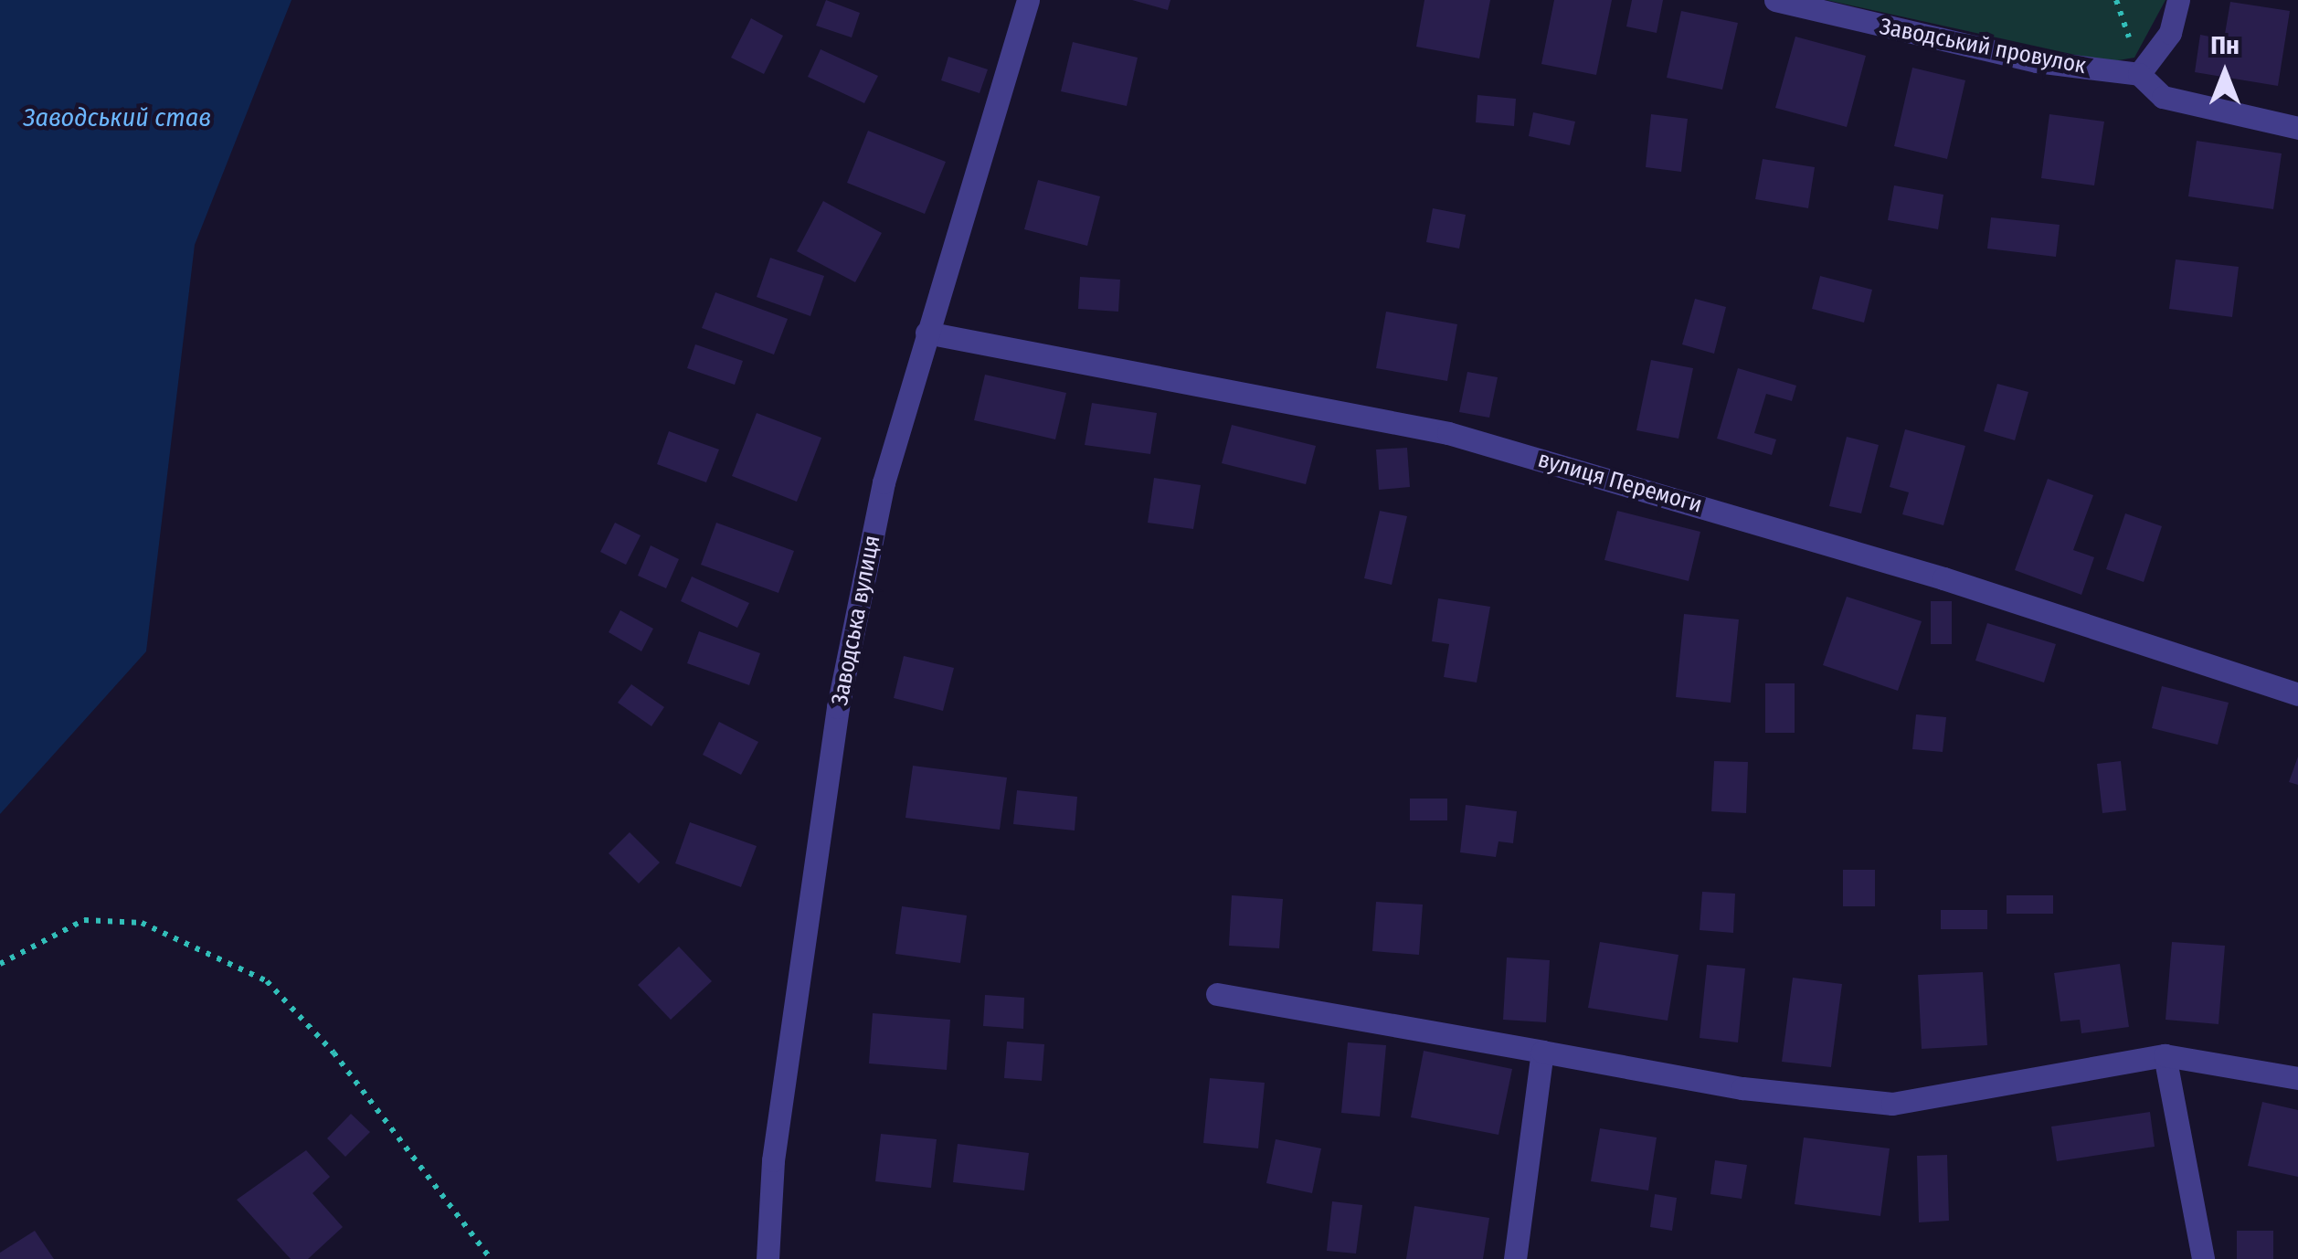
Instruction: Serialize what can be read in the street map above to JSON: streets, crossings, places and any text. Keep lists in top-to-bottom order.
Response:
{
  "streets": {
    "street": ["Заводський провулок", "вулиця Перемоги", "Заводська вулиця"]
  },
  "crossings": [
    ["вулиця Перемоги", "Заводська вулиця"]
  ],
  "water": ["Заводський став"],
  "north": "top"
}
